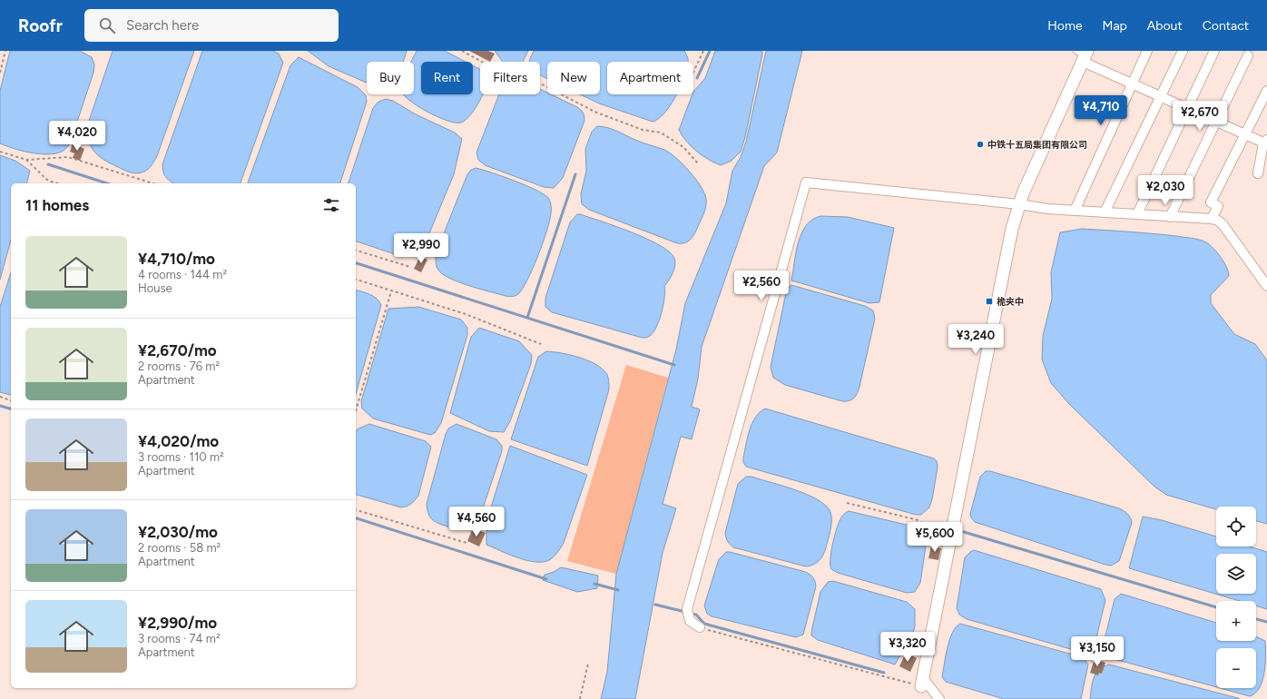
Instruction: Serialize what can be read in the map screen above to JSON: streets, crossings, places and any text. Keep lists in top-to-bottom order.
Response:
{
  "places": {
    "other": ["中铁十五局集团有限公司"],
    "transit": ["桅夹中"]
  },
  "page": {
    "header": "Roofr",
    "search": "Search here",
    "nav": [
      "Home",
      "Map",
      "About",
      "Contact"
    ],
    "chip": [
      "Buy",
      "Rent",
      "Filters",
      "New",
      "Apartment"
    ],
    "price": [
      "¥4,710",
      "¥2,670",
      "¥4,020",
      "¥2,030",
      "¥2,990",
      "¥2,560",
      "¥3,240",
      "¥4,560",
      "¥5,600",
      "¥3,320",
      "¥3,150"
    ],
    "heading": "11 homes",
    "list": [
      {
        "name": "¥4,710/mo",
        "note": "4 rooms · 144 m² · House"
      },
      {
        "name": "¥2,670/mo",
        "note": "2 rooms · 76 m² · Apartment"
      },
      {
        "name": "¥4,020/mo",
        "note": "3 rooms · 110 m² · Apartment"
      },
      {
        "name": "¥2,030/mo",
        "note": "2 rooms · 58 m² · Apartment"
      },
      {
        "name": "¥2,990/mo",
        "note": "3 rooms · 74 m² · Apartment"
      }
    ],
    "map_buttons": ["+", "−"]
  }
}
